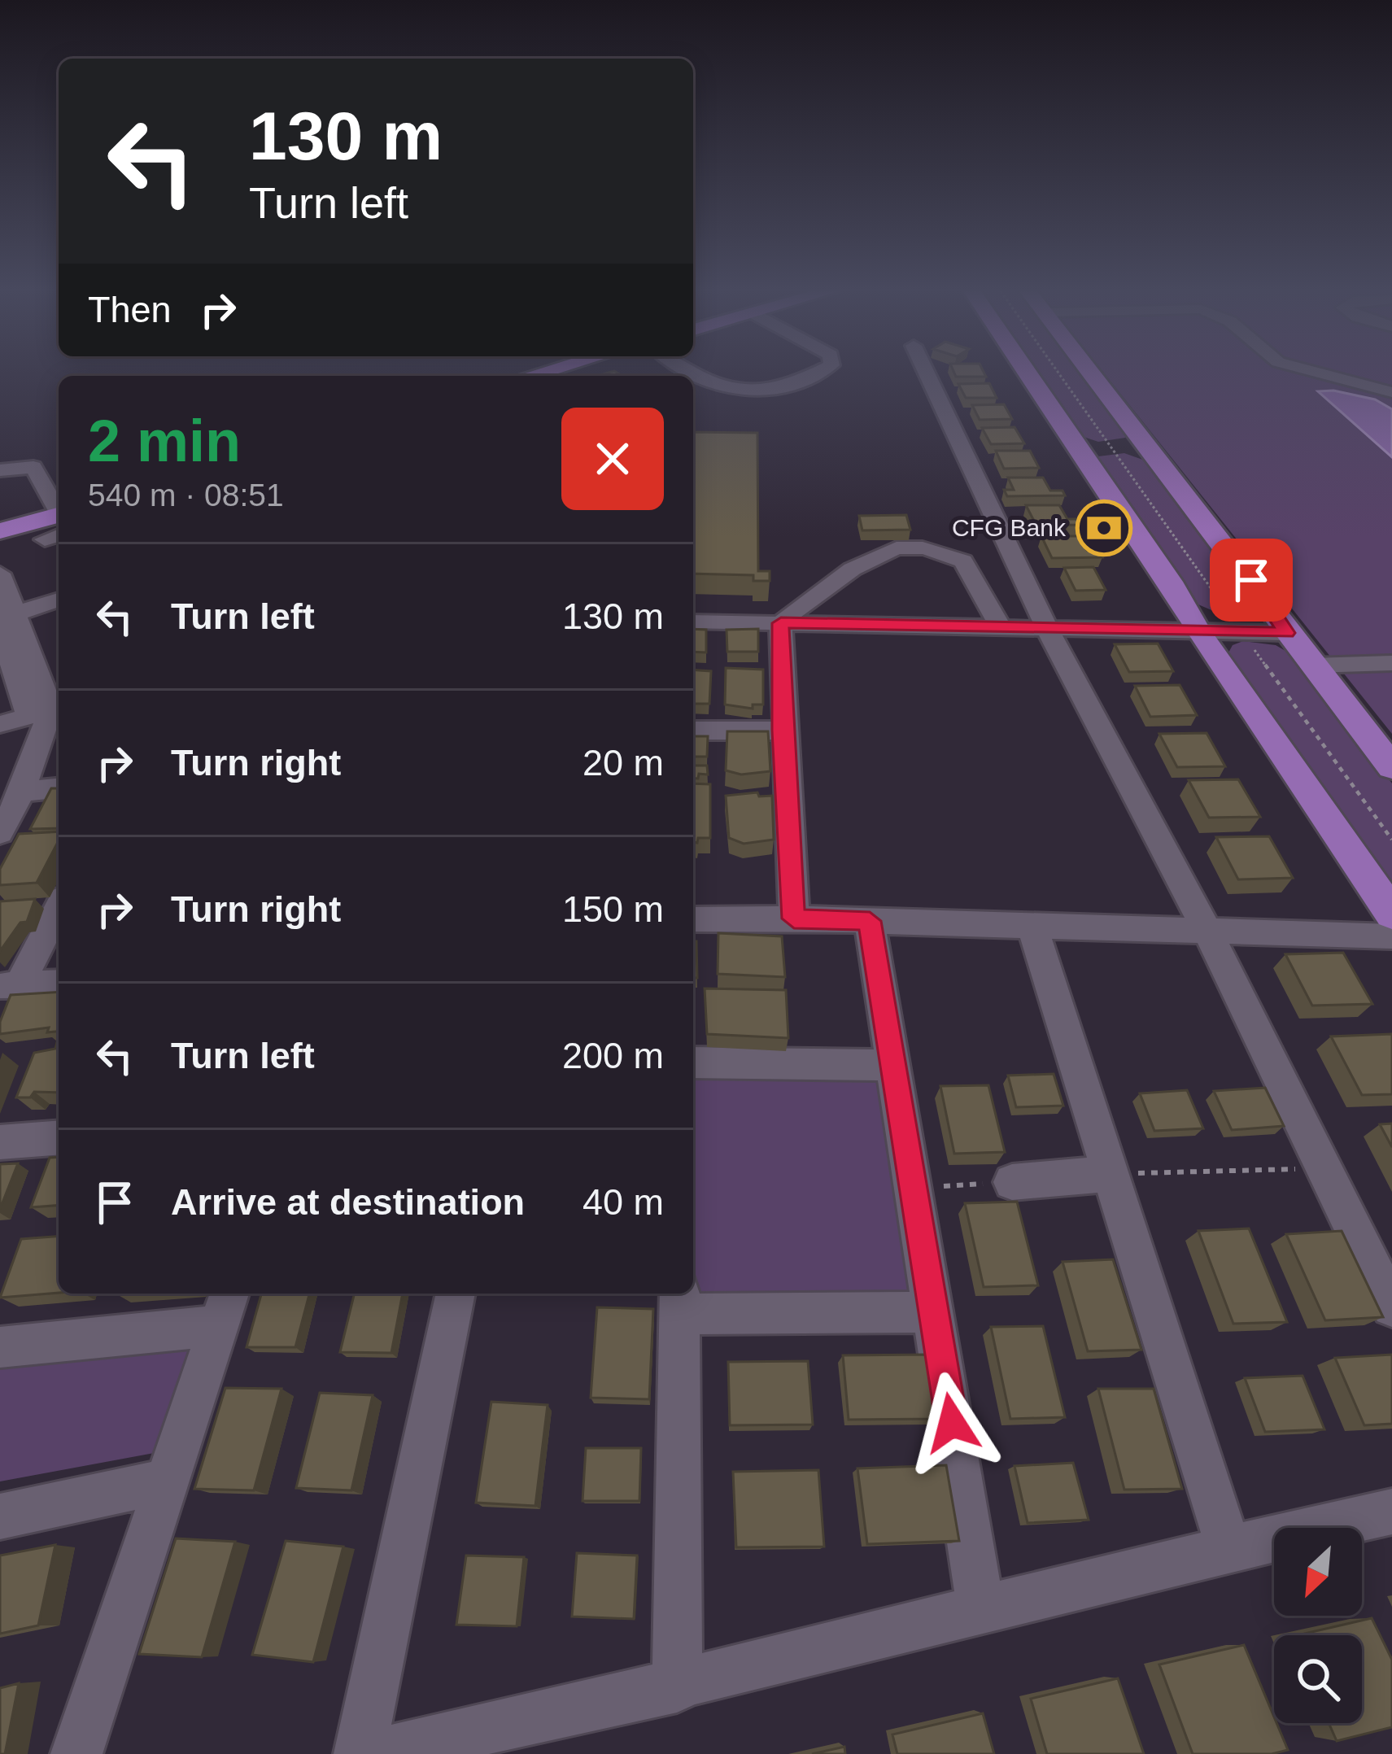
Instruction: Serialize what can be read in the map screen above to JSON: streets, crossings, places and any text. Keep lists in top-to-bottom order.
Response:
{
  "places": {
    "bank": ["CFG Bank"]
  },
  "north": "bottom left",
  "page": {
    "turn": ["130 m", "Turn left"],
    "then": "Then",
    "heading": ["2 min", "540 m · 08:51"],
    "list": [
      {
        "name": "Turn left",
        "value": "130 m"
      },
      {
        "name": "Turn right",
        "value": "20 m"
      },
      {
        "name": "Turn right",
        "value": "150 m"
      },
      {
        "name": "Turn left",
        "value": "200 m"
      },
      {
        "name": "Arrive at destination",
        "value": "40 m"
      }
    ]
  }
}
